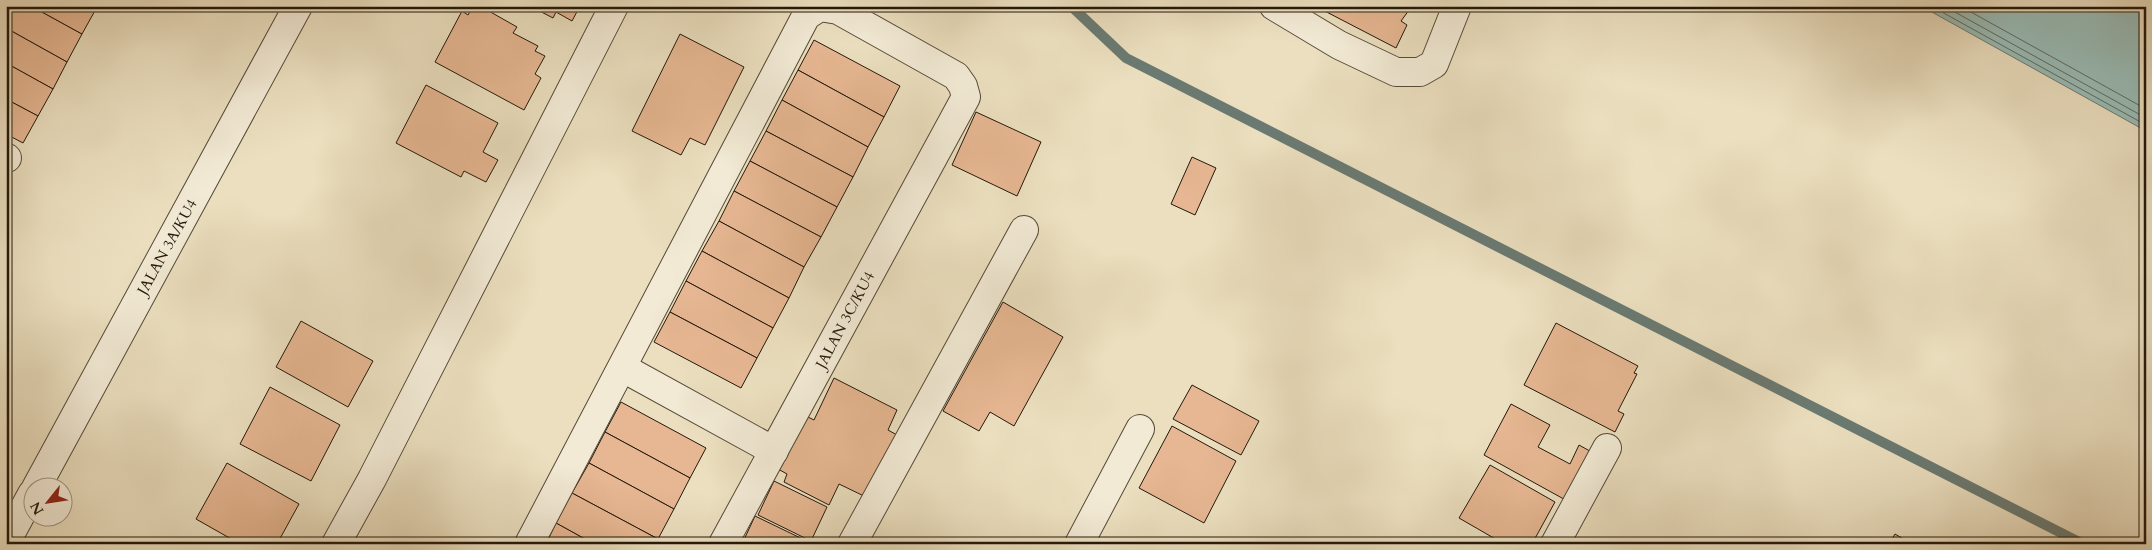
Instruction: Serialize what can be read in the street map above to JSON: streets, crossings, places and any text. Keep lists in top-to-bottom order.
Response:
{
  "streets": {
    "street": ["JALAN 3A/KU4", "JALAN 3C/KU4"]
  },
  "north": "bottom left"
}
